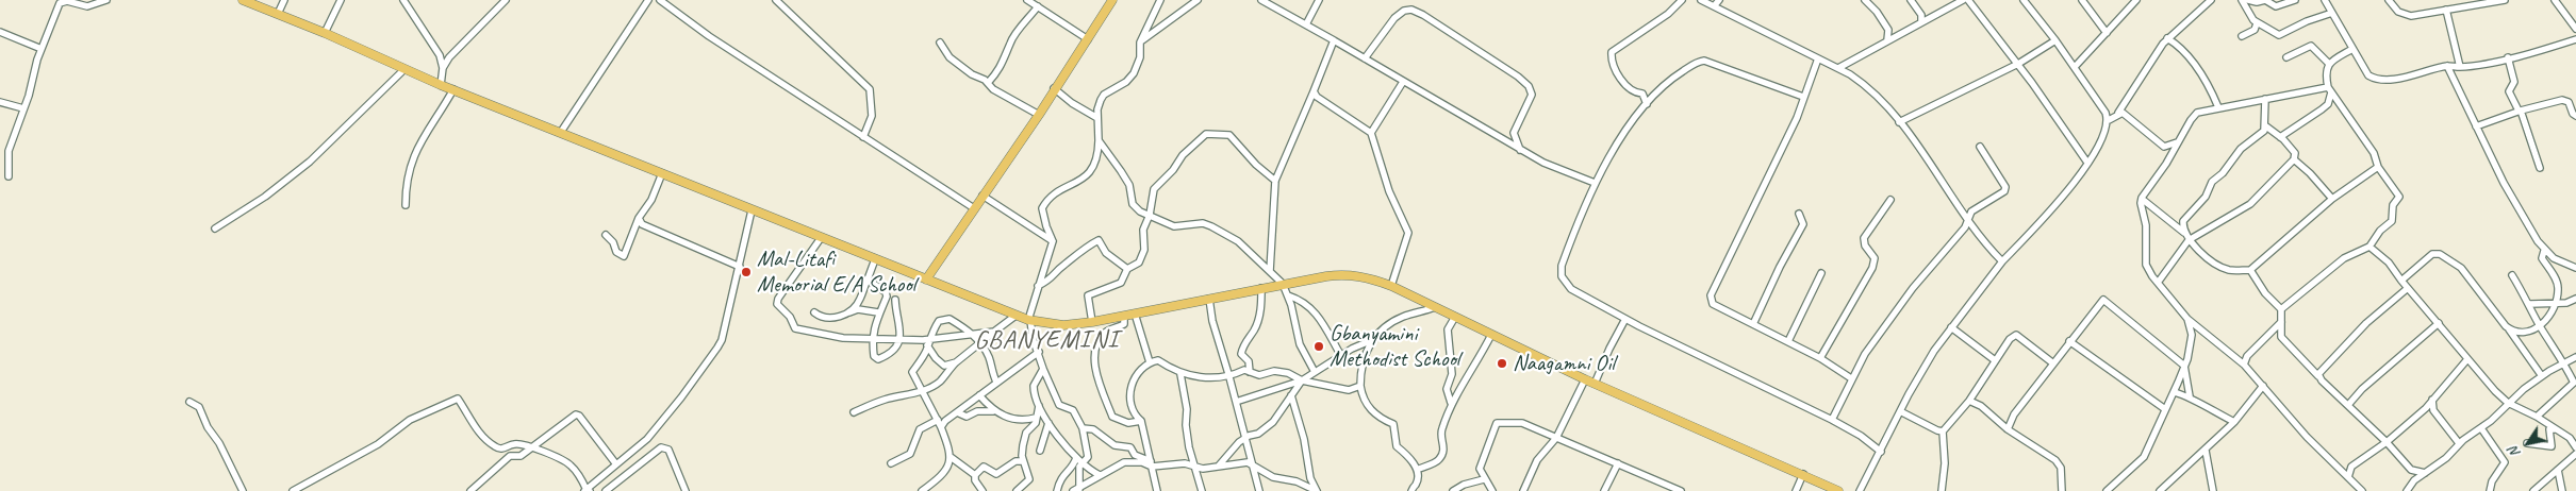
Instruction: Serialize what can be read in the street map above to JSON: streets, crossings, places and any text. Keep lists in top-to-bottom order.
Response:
{
  "districts": ["GBANYEMINI"],
  "places": ["Mal-Litafi Memorial E/A School", "Gbanyamini Methodist School", "Naagamni Oil"],
  "north": "bottom left"
}
